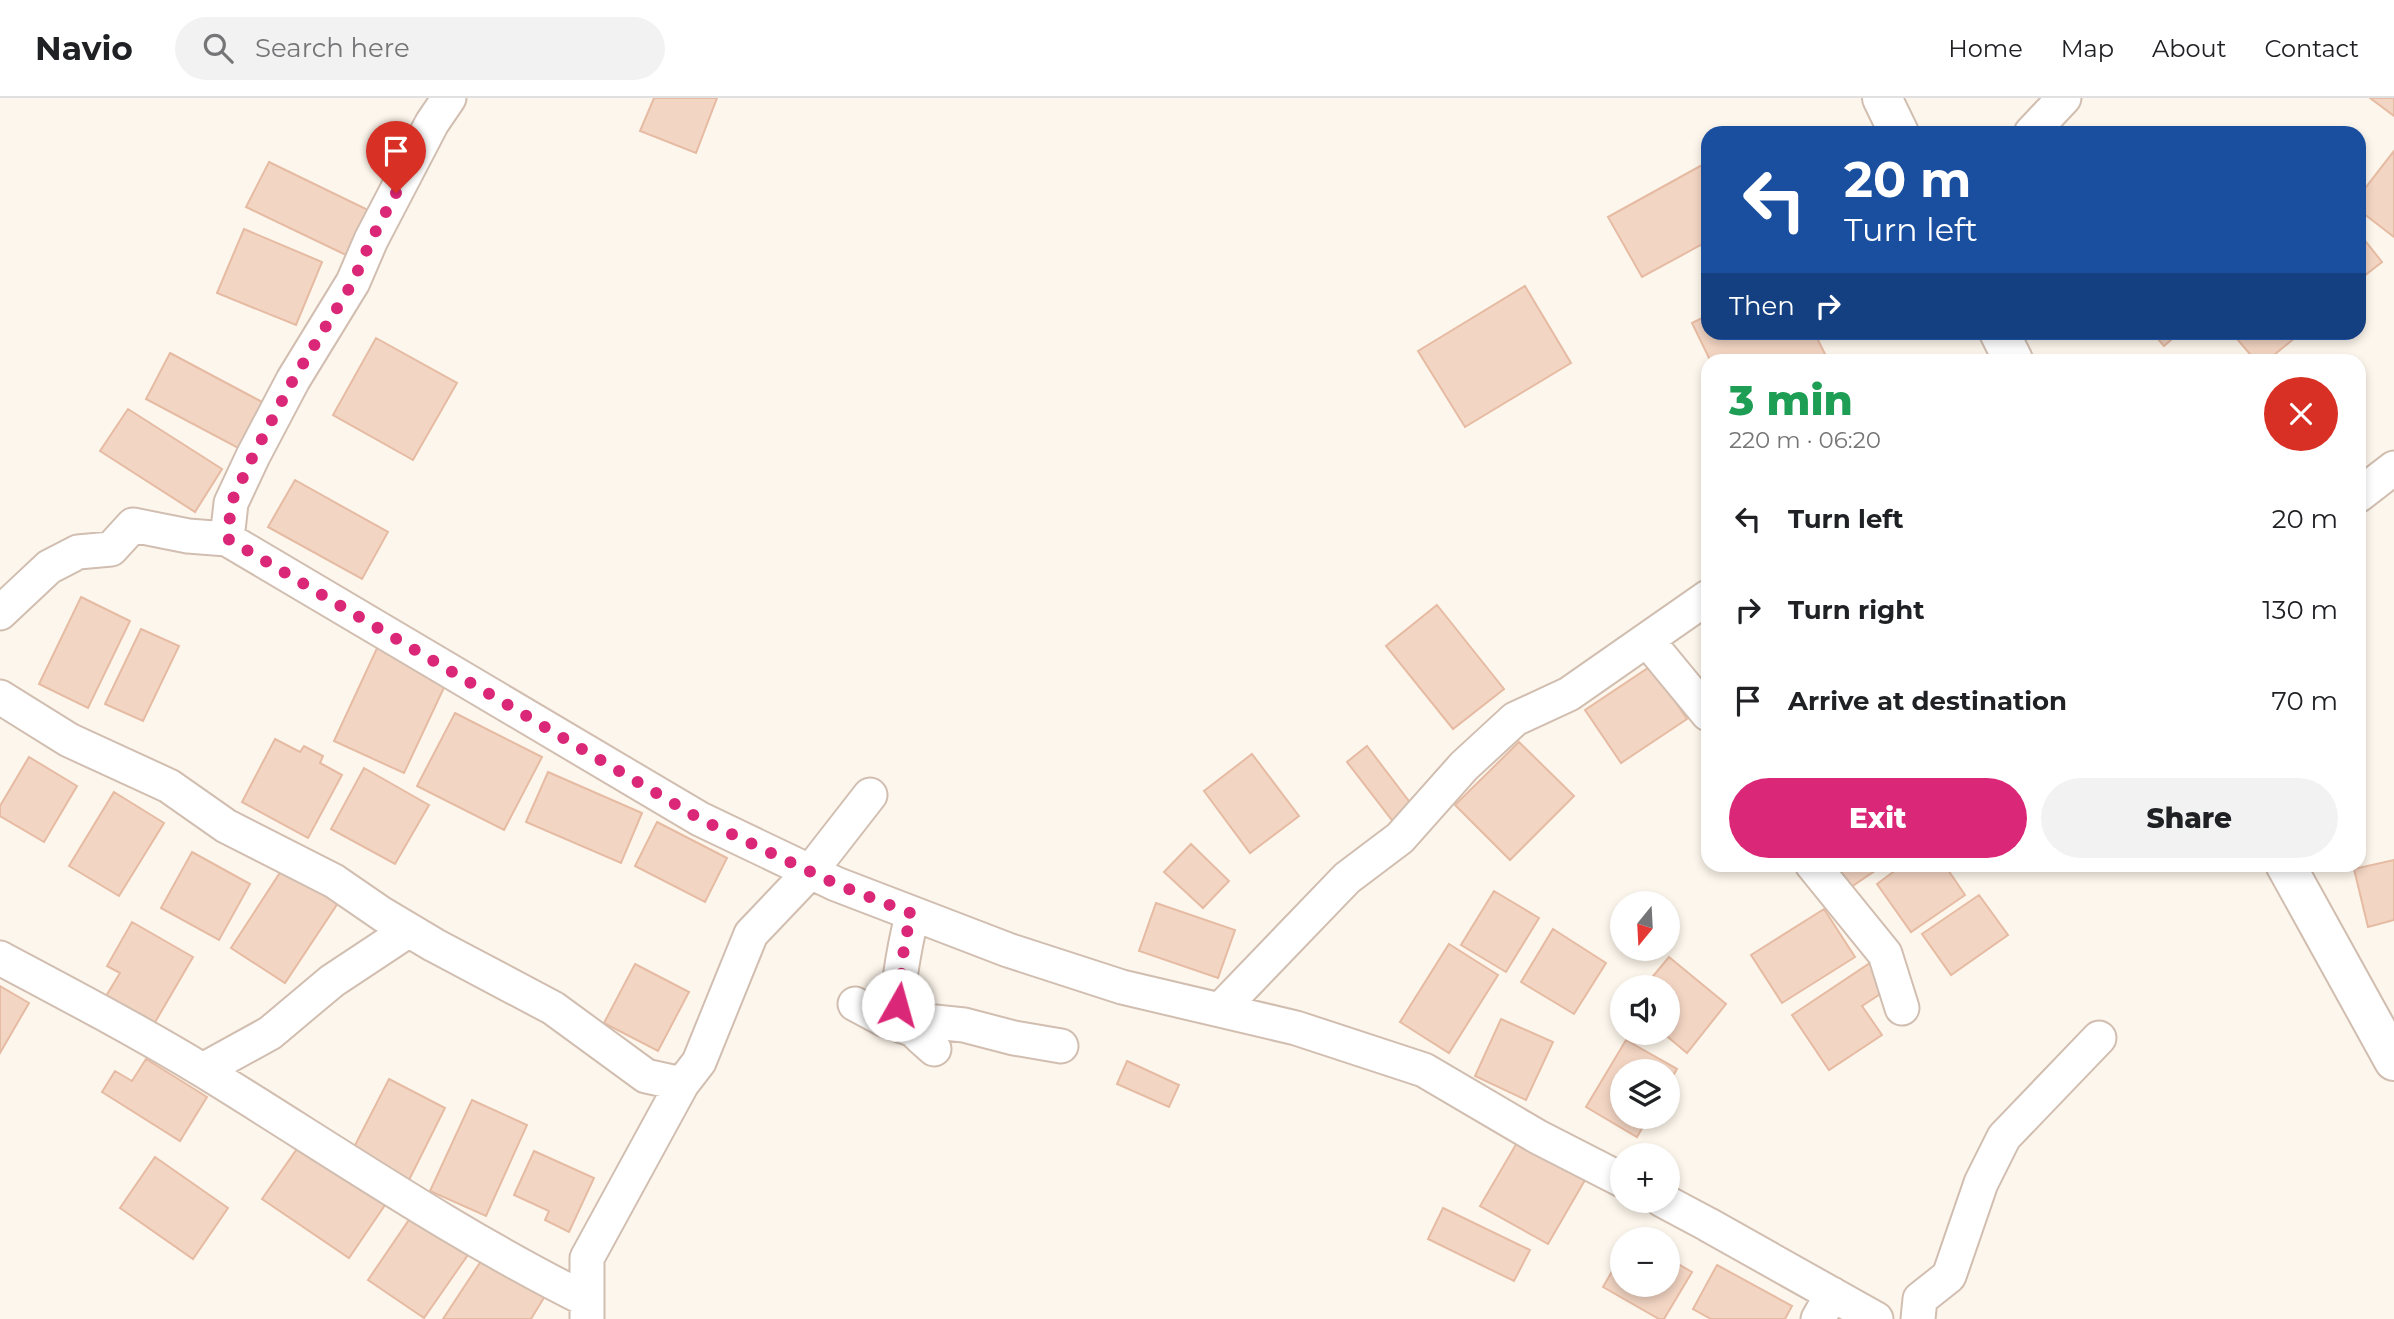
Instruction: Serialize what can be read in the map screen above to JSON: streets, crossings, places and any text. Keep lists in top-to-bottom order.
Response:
{
  "north": "bottom",
  "page": {
    "header": "Navio",
    "search": "Search here",
    "nav": [
      "Home",
      "Map",
      "About",
      "Contact"
    ],
    "turn": ["20 m", "Turn left"],
    "then": "Then",
    "heading": ["3 min", "220 m · 06:20"],
    "list": [
      {
        "name": "Turn left",
        "value": "20 m"
      },
      {
        "name": "Turn right",
        "value": "130 m"
      },
      {
        "name": "Arrive at destination",
        "value": "70 m"
      }
    ],
    "buttons": ["Exit", "Share"],
    "map_buttons": ["+", "−"]
  }
}
